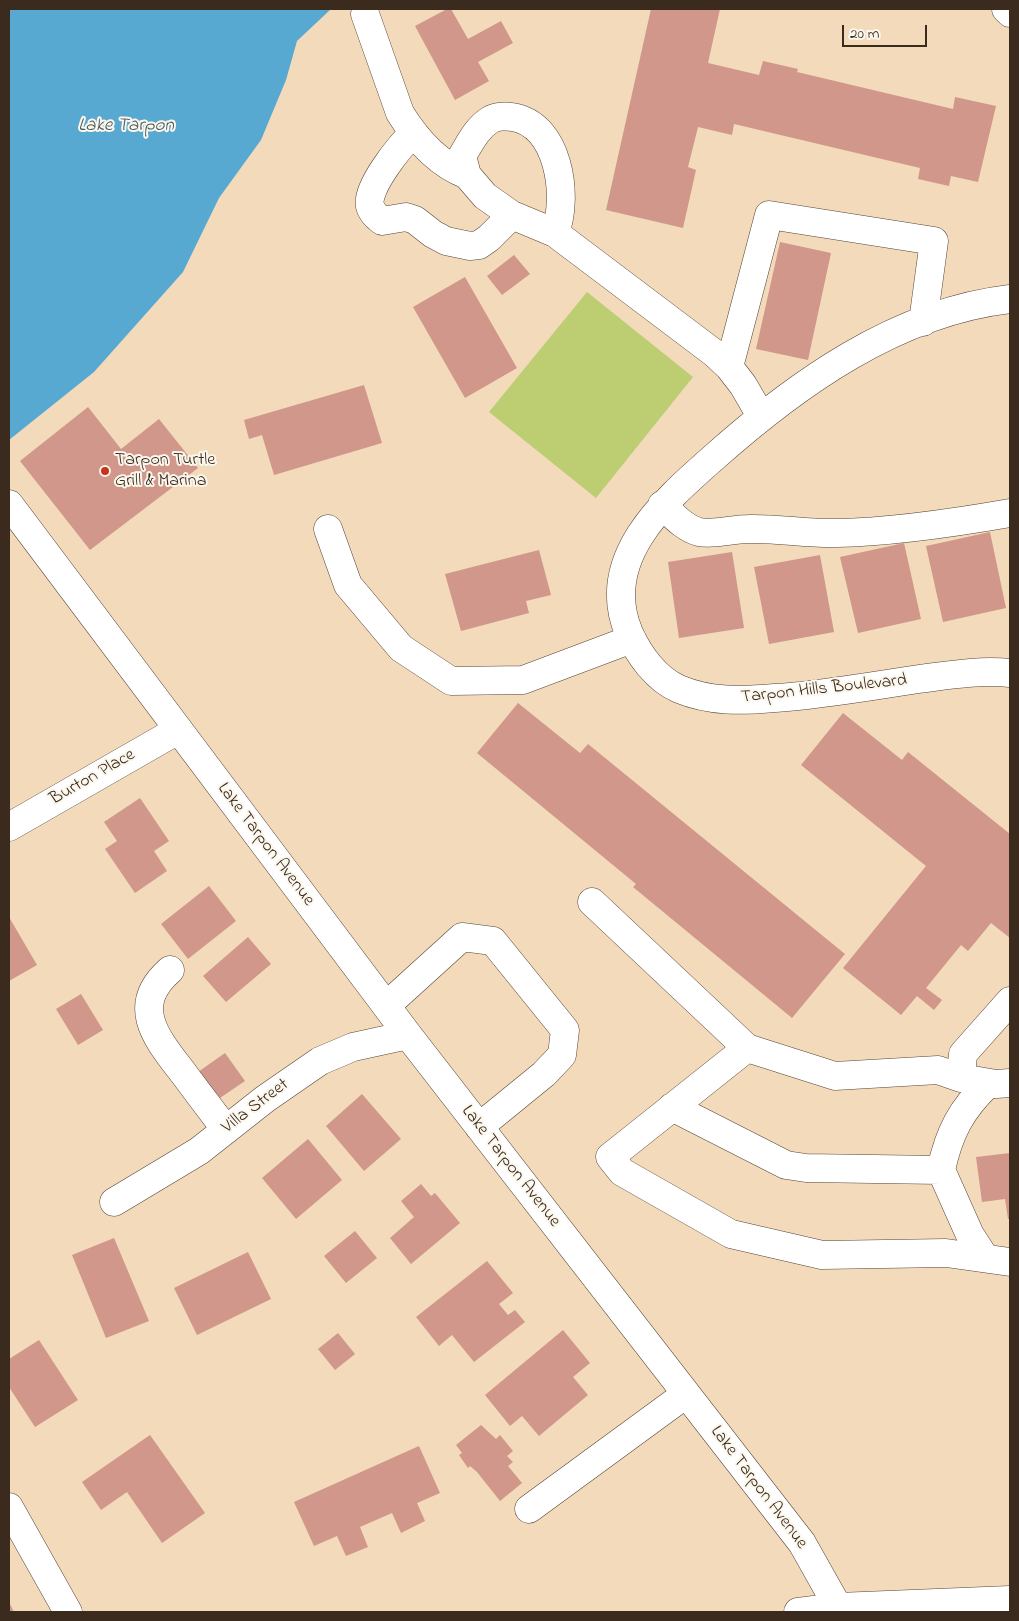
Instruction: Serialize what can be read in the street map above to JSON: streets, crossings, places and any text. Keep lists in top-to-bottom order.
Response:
{
  "streets": {
    "street": [
      "Tarpon Hills Boulevard",
      "Burton Place",
      "Lake Tarpon Avenue",
      "Villa Street"
    ]
  },
  "crossings": [
    ["Burton Place", "Lake Tarpon Avenue"],
    ["Lake Tarpon Avenue", "Villa Street"]
  ],
  "water": ["Lake Tarpon"],
  "places": ["Tarpon Turtle Grill & Marina"],
  "scale_bar": "20 m"
}
